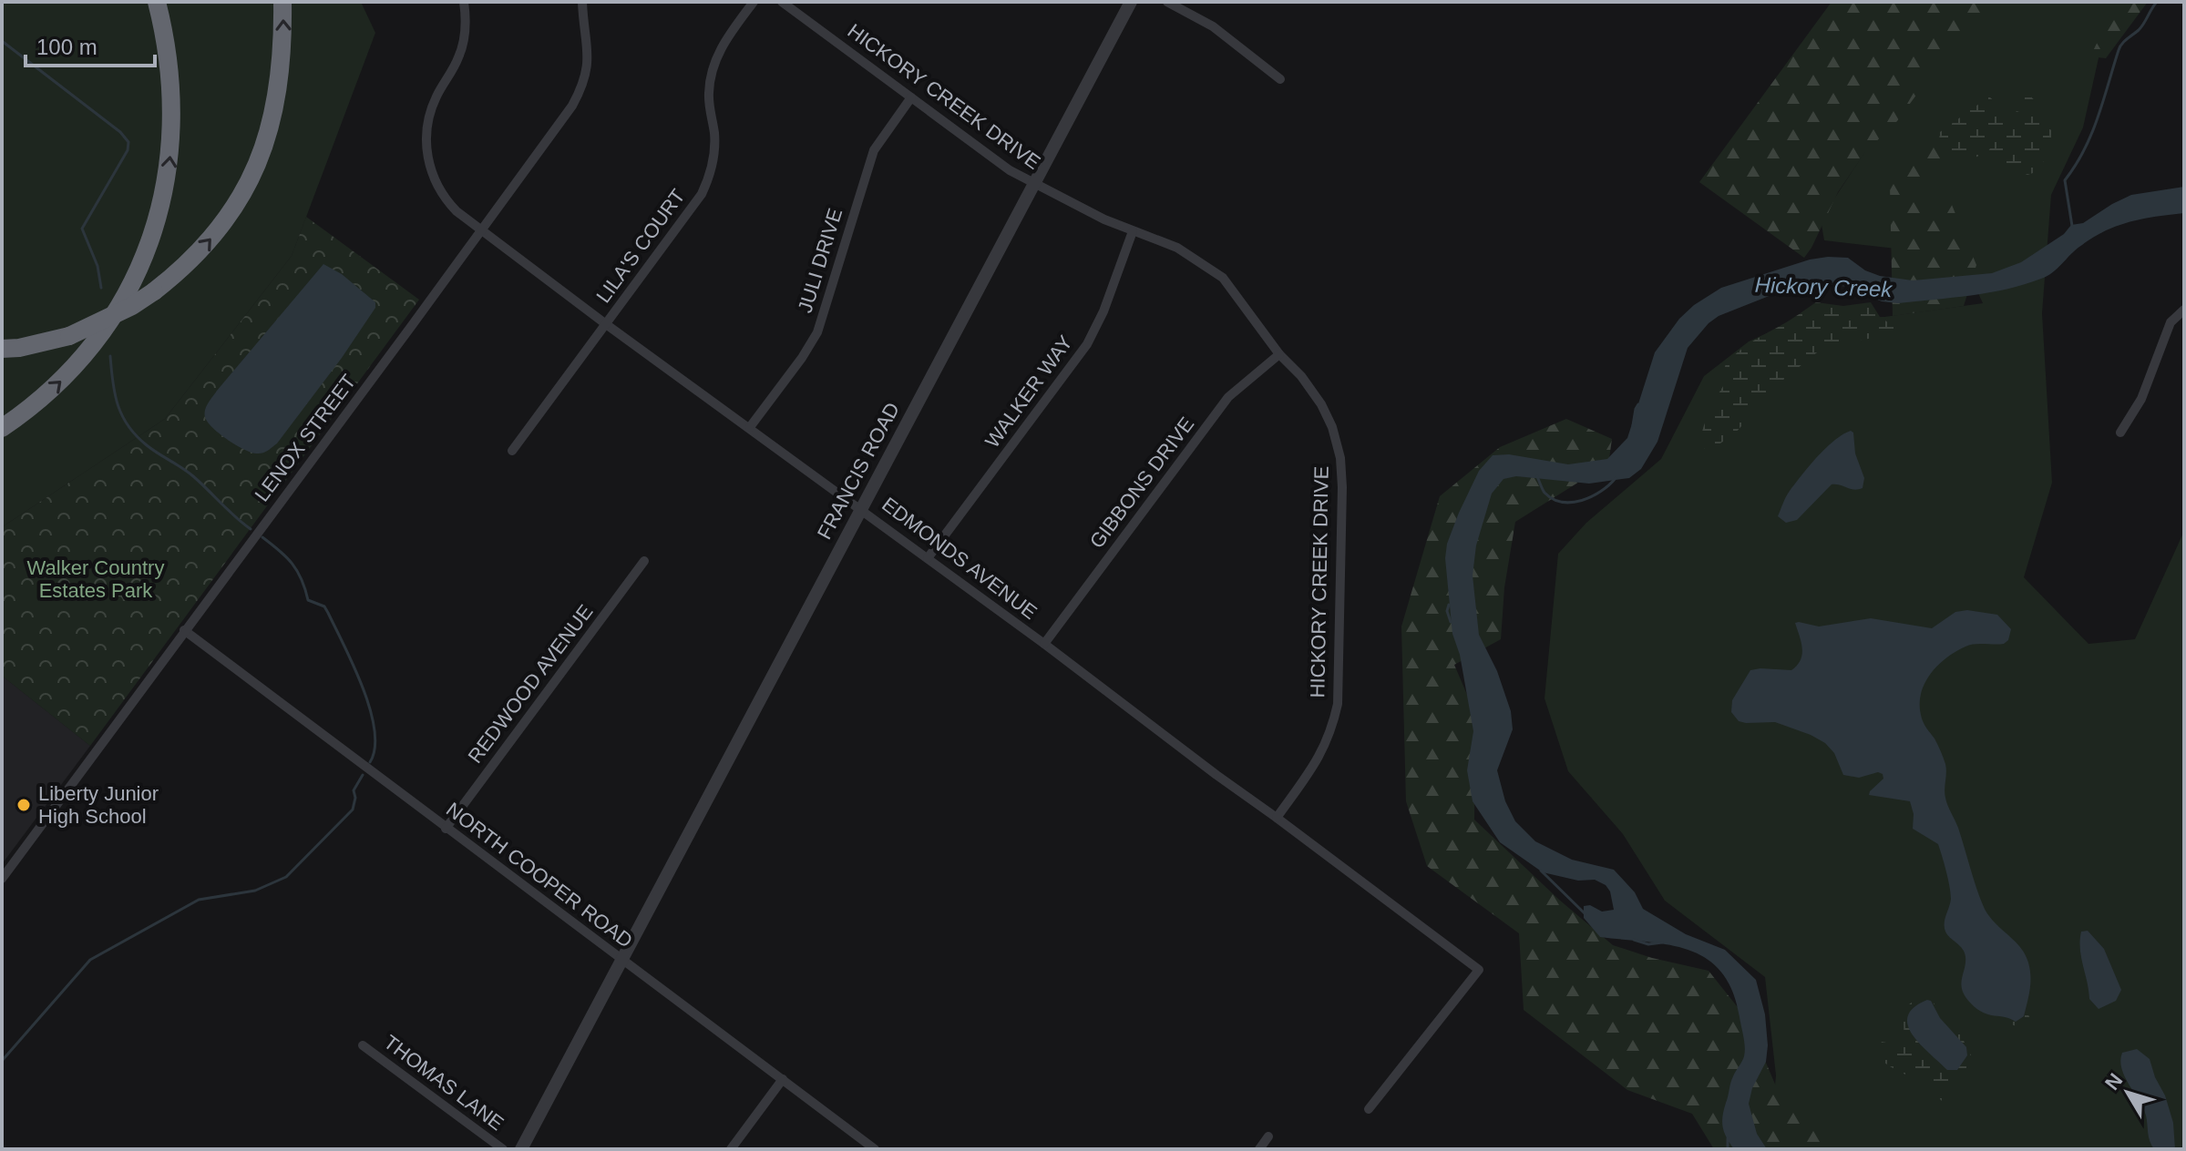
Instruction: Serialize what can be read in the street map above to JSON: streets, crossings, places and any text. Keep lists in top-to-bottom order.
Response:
{
  "streets": {
    "street": [
      "HICKORY CREEK DRIVE",
      "LILA'S COURT",
      "JULI DRIVE",
      "WALKER WAY",
      "LENOX STREET",
      "FRANCIS ROAD",
      "GIBBONS DRIVE",
      "EDMONDS AVENUE",
      "REDWOOD AVENUE",
      "NORTH COOPER ROAD",
      "THOMAS LANE"
    ]
  },
  "crossings": [
    ["HICKORY CREEK DRIVE", "JULI DRIVE"],
    ["HICKORY CREEK DRIVE", "WALKER WAY"],
    ["HICKORY CREEK DRIVE", "FRANCIS ROAD"],
    ["HICKORY CREEK DRIVE", "GIBBONS DRIVE"],
    ["HICKORY CREEK DRIVE", "EDMONDS AVENUE"],
    ["LILA'S COURT", "EDMONDS AVENUE"],
    ["JULI DRIVE", "EDMONDS AVENUE"],
    ["WALKER WAY", "EDMONDS AVENUE"],
    ["LENOX STREET", "EDMONDS AVENUE"],
    ["LENOX STREET", "NORTH COOPER ROAD"],
    ["FRANCIS ROAD", "EDMONDS AVENUE"],
    ["FRANCIS ROAD", "NORTH COOPER ROAD"],
    ["GIBBONS DRIVE", "EDMONDS AVENUE"],
    ["REDWOOD AVENUE", "NORTH COOPER ROAD"]
  ],
  "water": ["Hickory Creek"],
  "parks": ["Walker Country Estates Park"],
  "places": ["Liberty Junior High School"],
  "scale_bar": "100 m",
  "north": "top left"
}
